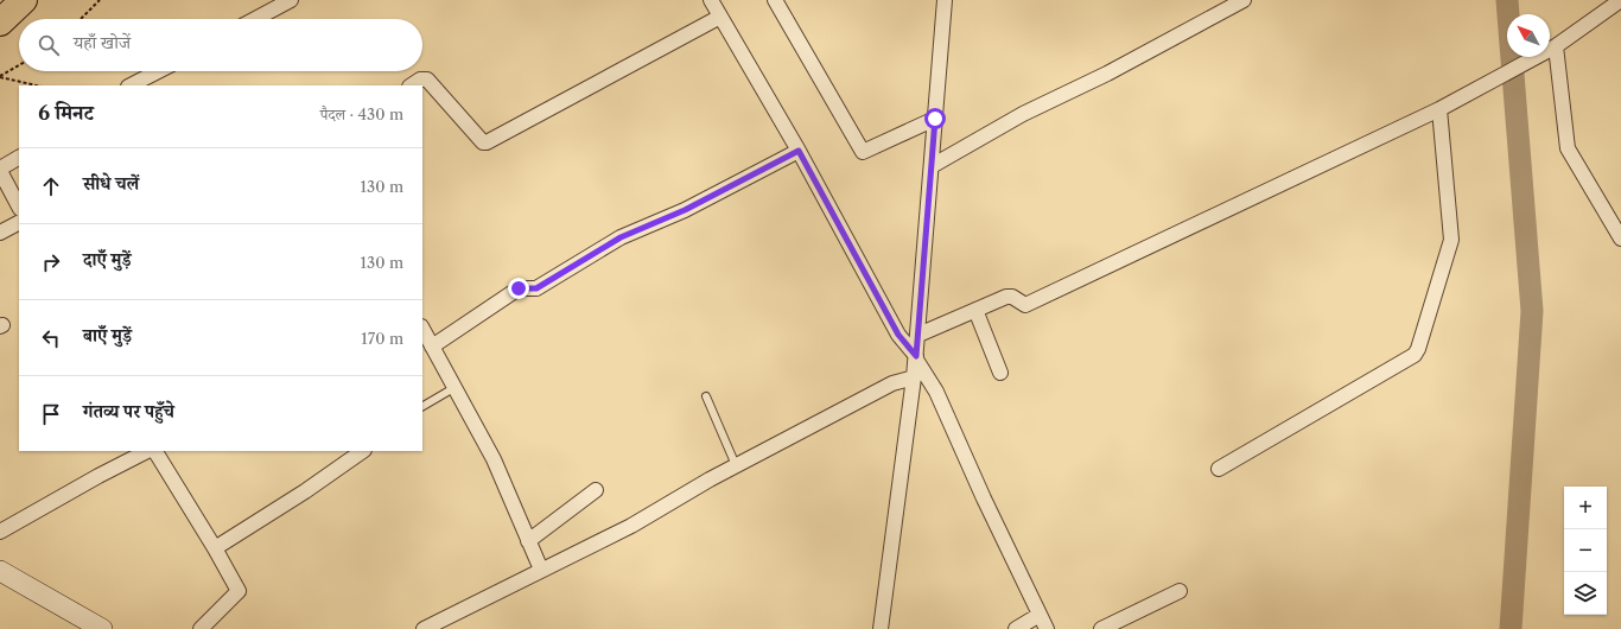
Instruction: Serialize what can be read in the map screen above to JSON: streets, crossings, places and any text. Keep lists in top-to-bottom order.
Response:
{
  "north": "top left",
  "page": {
    "search": "यहाँ खोजें",
    "heading": ["6 मिनट", "पैदल · 430 m"],
    "list": [
      ["सीधे चलें", "130 m"],
      ["दाएँ मुड़ें", "130 m"],
      ["बाएँ मुड़ें", "170 m"],
      "गंतव्य पर पहुँचे"
    ],
    "map_buttons": ["+", "−"]
  }
}
